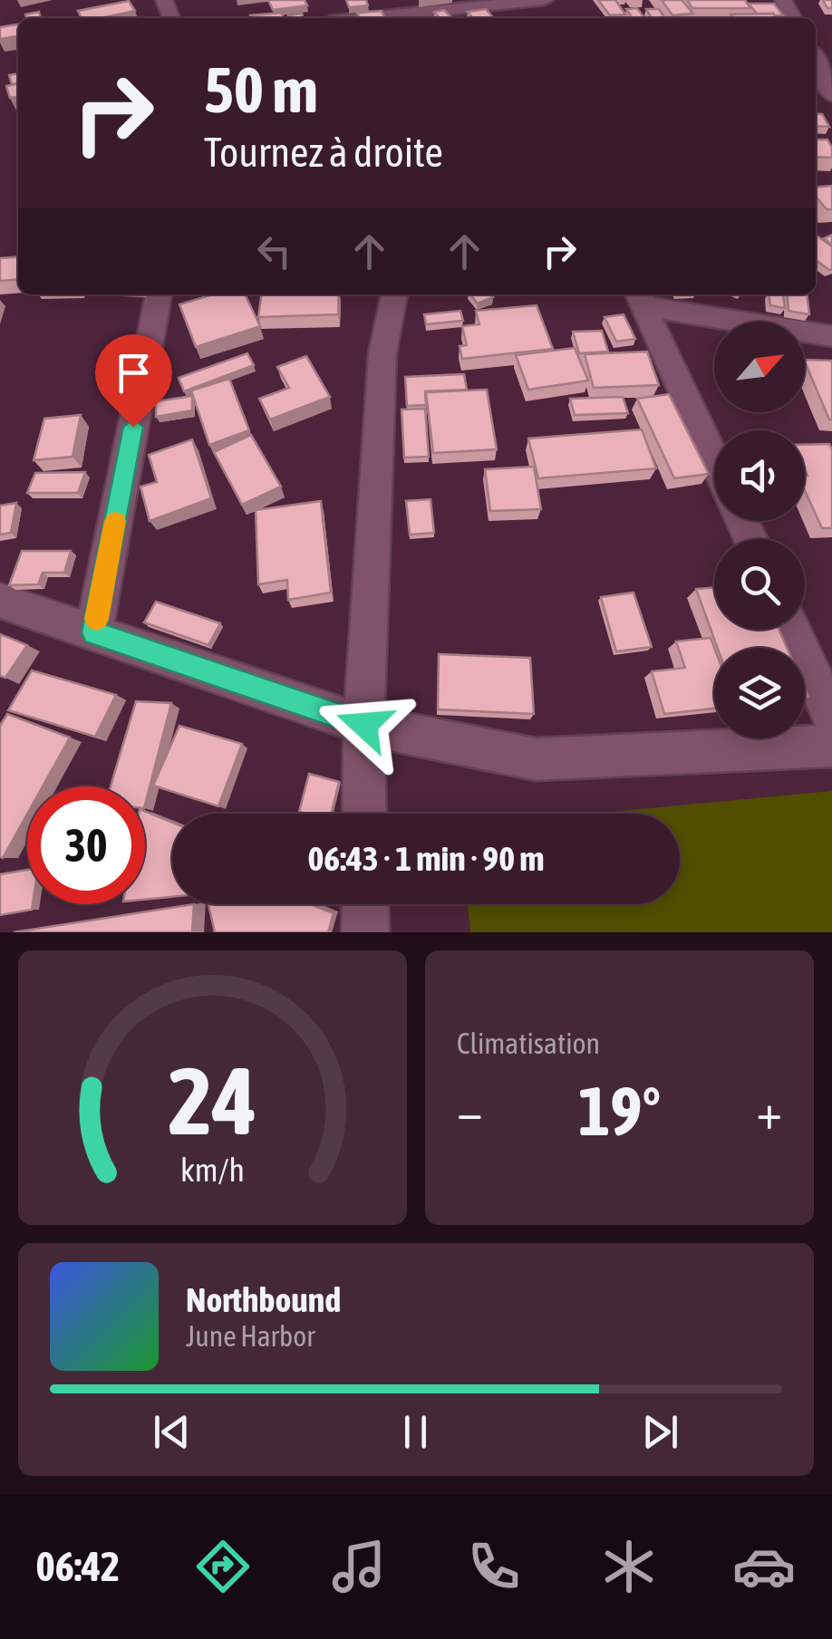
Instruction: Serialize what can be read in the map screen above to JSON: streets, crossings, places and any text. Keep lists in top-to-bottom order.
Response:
{
  "north": "top right",
  "page": {
    "turn": ["50 m", "Tournez à droite"],
    "limit": "30",
    "trip": "06:43 · 1 min · 90 m",
    "tile": "Climatisation",
    "heat": ["−", "19°", "+"],
    "song": ["Northbound", "June Harbor"],
    "tabs": "06:42",
    "gauge": ["24", "km/h"]
  }
}
